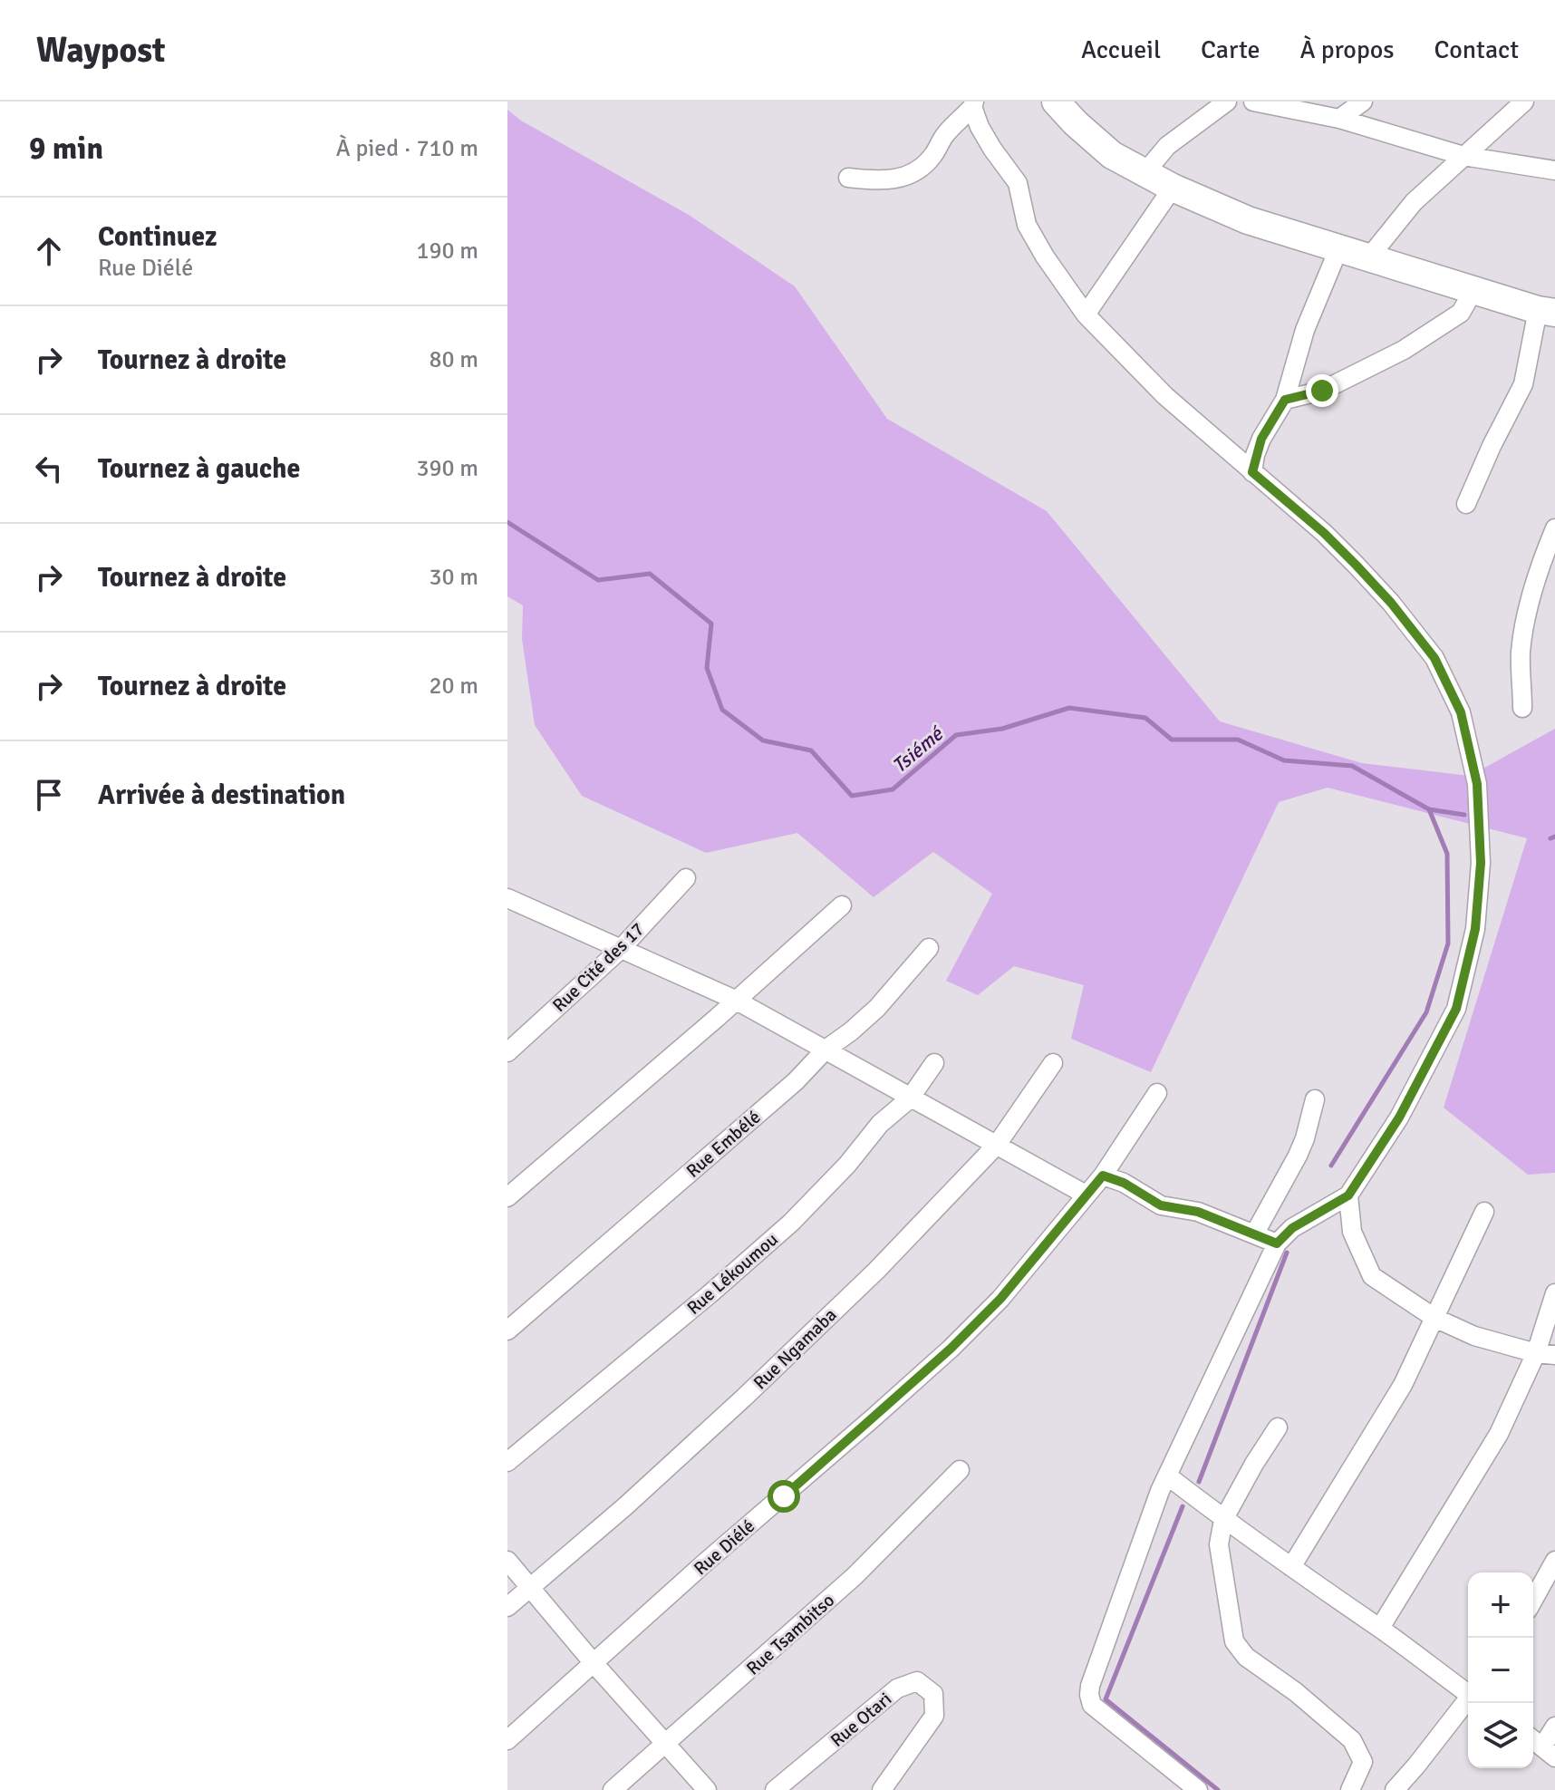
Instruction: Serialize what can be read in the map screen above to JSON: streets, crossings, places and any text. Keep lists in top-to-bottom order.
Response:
{
  "streets": {
    "street": [
      "Rue Cité des 17",
      "Rue Embélé",
      "Rue Lékoumou",
      "Rue Ngamaba",
      "Rue Diélé",
      "Rue Tsambitso",
      "Rue Otari"
    ]
  },
  "water": ["Tsiémé"],
  "page": {
    "header": "Waypost",
    "nav": [
      "Accueil",
      "Carte",
      "À propos",
      "Contact"
    ],
    "heading": ["9 min", "À pied · 710 m"],
    "list": [
      ["Continuez", "Rue Diélé", "190 m"],
      ["Tournez à droite", "80 m"],
      ["Tournez à gauche", "390 m"],
      ["Tournez à droite", "30 m"],
      ["Tournez à droite", "20 m"],
      "Arrivée à destination"
    ],
    "map_buttons": ["+", "−"]
  }
}
